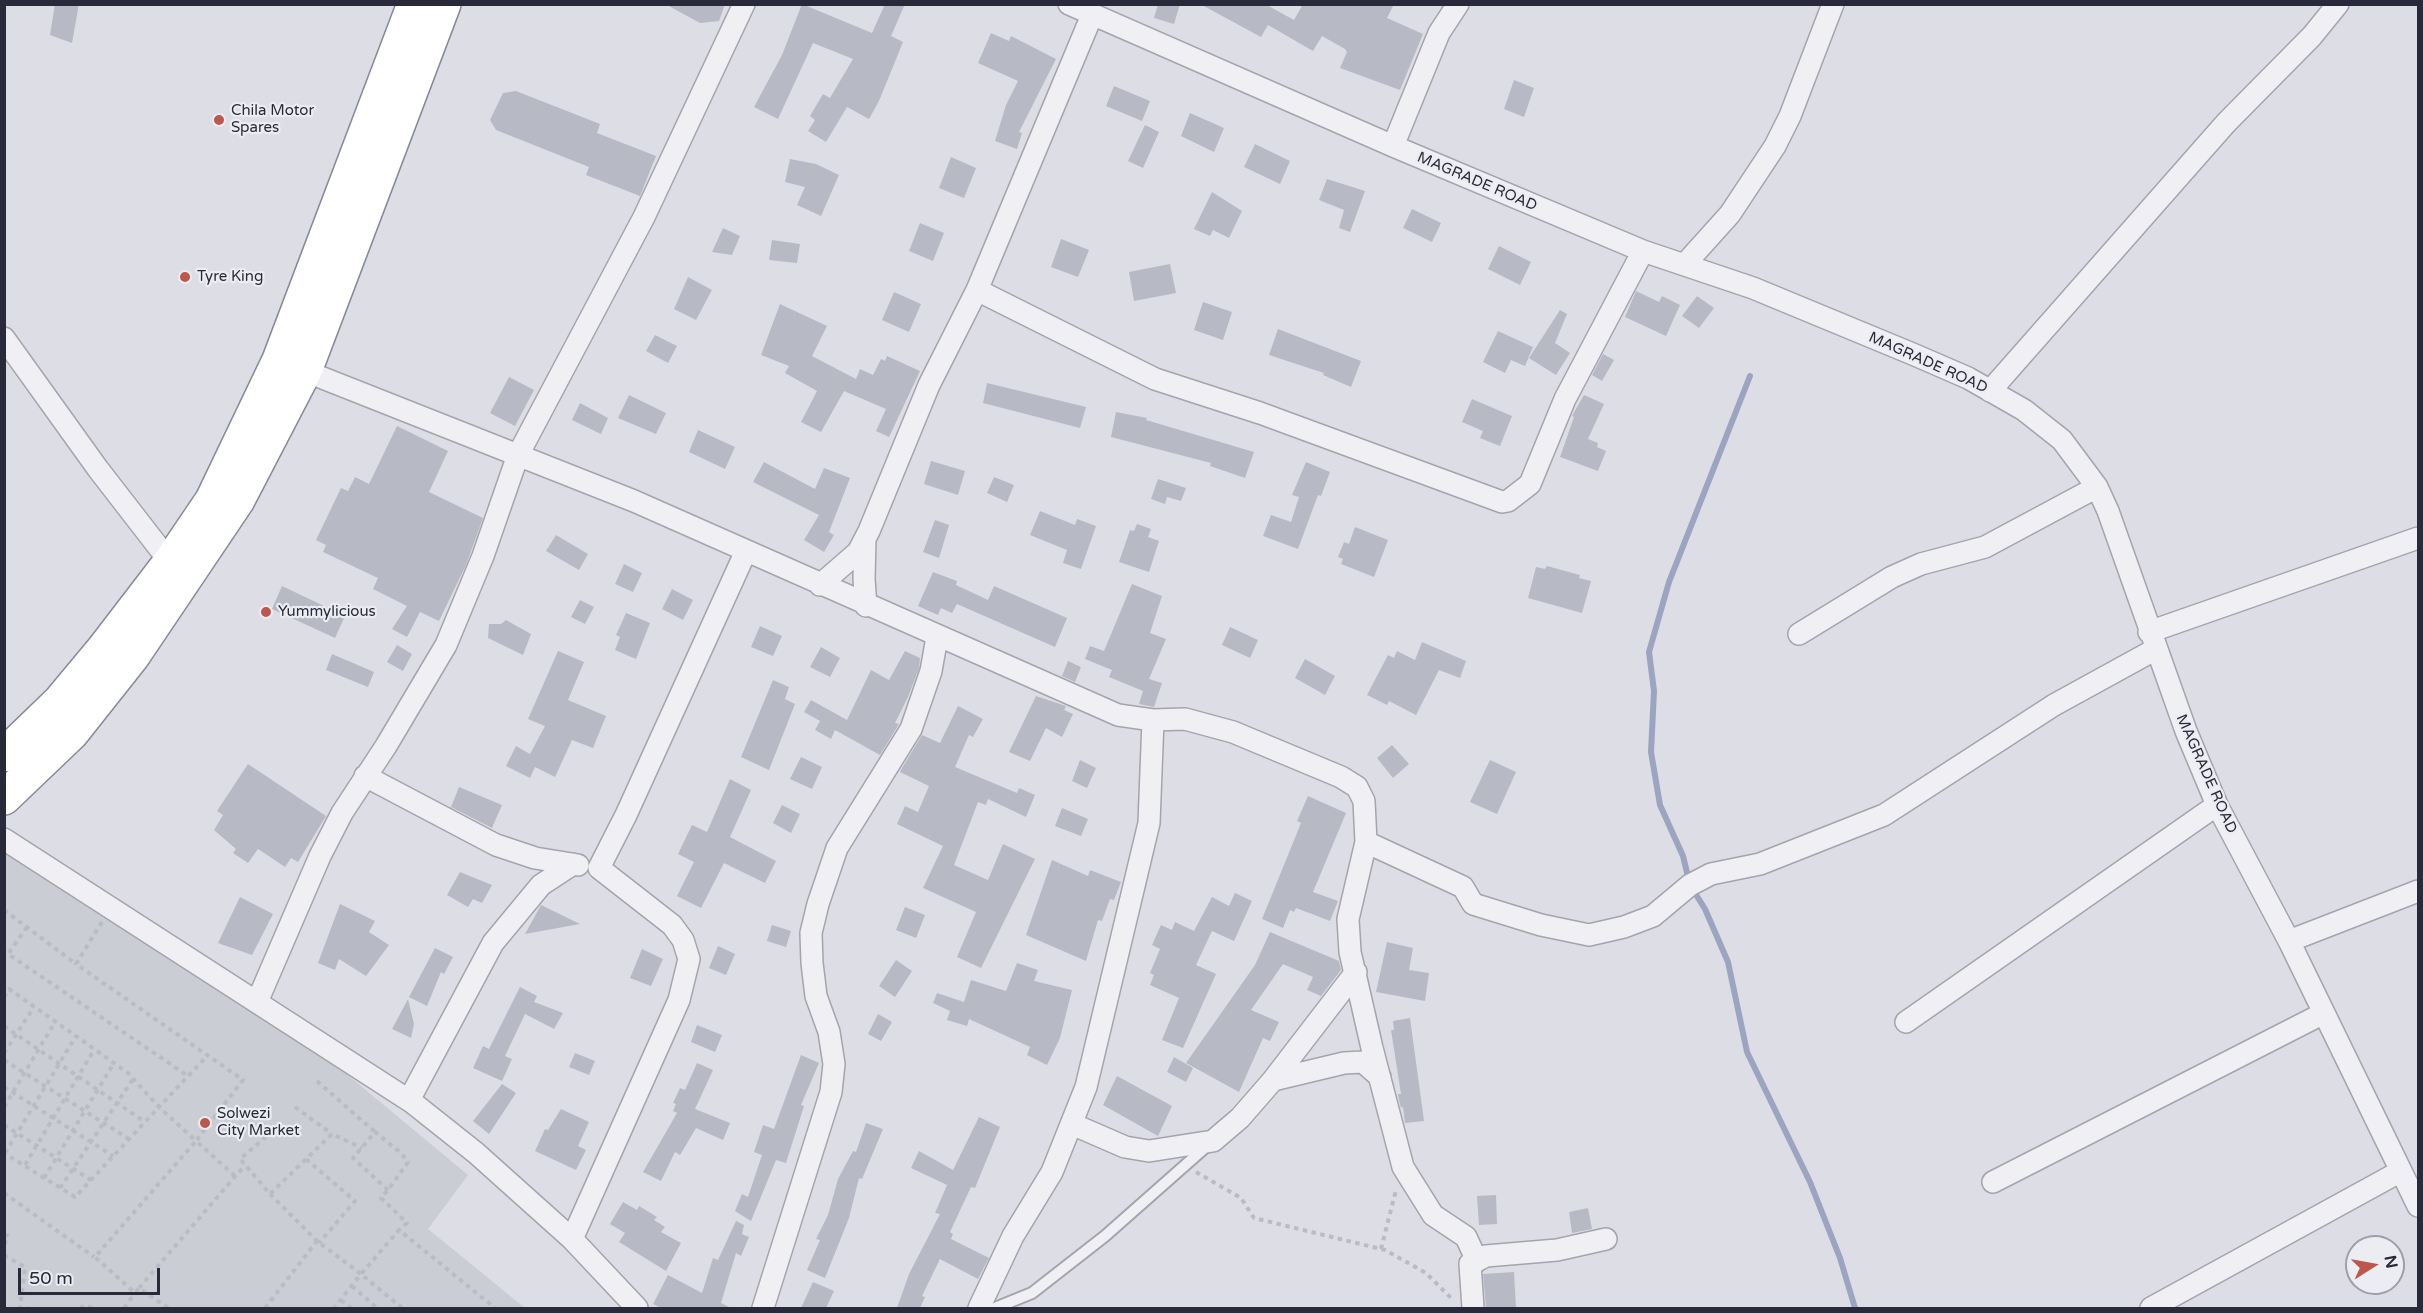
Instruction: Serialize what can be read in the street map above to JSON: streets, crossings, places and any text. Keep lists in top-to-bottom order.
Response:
{
  "streets": {
    "street": ["MAGRADE ROAD"]
  },
  "places": [
    "Chila Motor Spares",
    "Tyre King",
    "Yummylicious",
    "Solwezi City Market"
  ],
  "scale_bar": "50 m",
  "north": "right"
}
